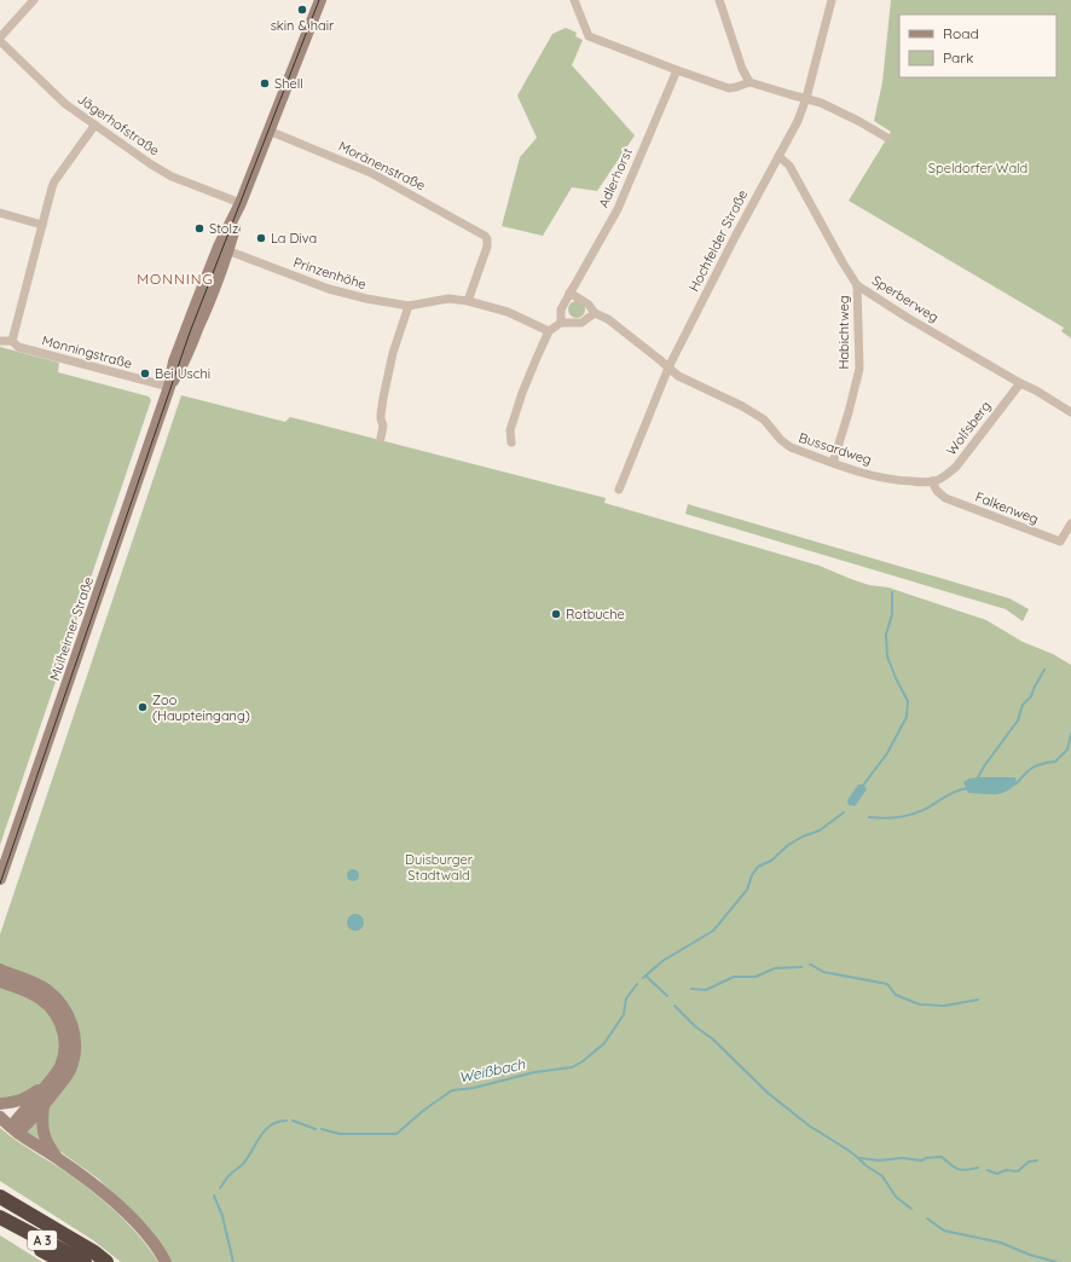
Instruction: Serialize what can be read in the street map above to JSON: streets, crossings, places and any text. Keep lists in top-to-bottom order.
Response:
{
  "streets": {
    "highway": ["A 3"],
    "main road": ["Mülheimer Straße"],
    "street": [
      "Jägerhofstraße",
      "Moränenstraße",
      "Adlerhorst",
      "Hochfelder Straße",
      "Prinzenhöhe",
      "Sperberweg",
      "Habichtweg",
      "Monningstraße",
      "Wolfsberg",
      "Bussardweg",
      "Falkenweg"
    ]
  },
  "crossings": [
    ["Jägerhofstraße", "Mülheimer Straße"],
    ["Moränenstraße", "Prinzenhöhe"],
    ["Moränenstraße", "Mülheimer Straße"],
    ["Hochfelder Straße", "Sperberweg"],
    ["Hochfelder Straße", "Bussardweg"],
    ["Prinzenhöhe", "Mülheimer Straße"],
    ["Sperberweg", "Habichtweg"],
    ["Sperberweg", "Wolfsberg"],
    ["Habichtweg", "Bussardweg"],
    ["Monningstraße", "Mülheimer Straße"],
    ["Wolfsberg", "Bussardweg"],
    ["Wolfsberg", "Falkenweg"],
    ["Bussardweg", "Falkenweg"]
  ],
  "districts": ["MONNING"],
  "water": ["Weißbach"],
  "parks": ["Speldorfer Wald", "Duisburger Stadtwald"],
  "places": [
    "skin & hair",
    "Shell",
    "Stolz",
    "La Diva",
    "Bei Uschi",
    "Rotbuche",
    "Zoo (Haupteingang)"
  ],
  "legend": ["Road", "Park"]
}
